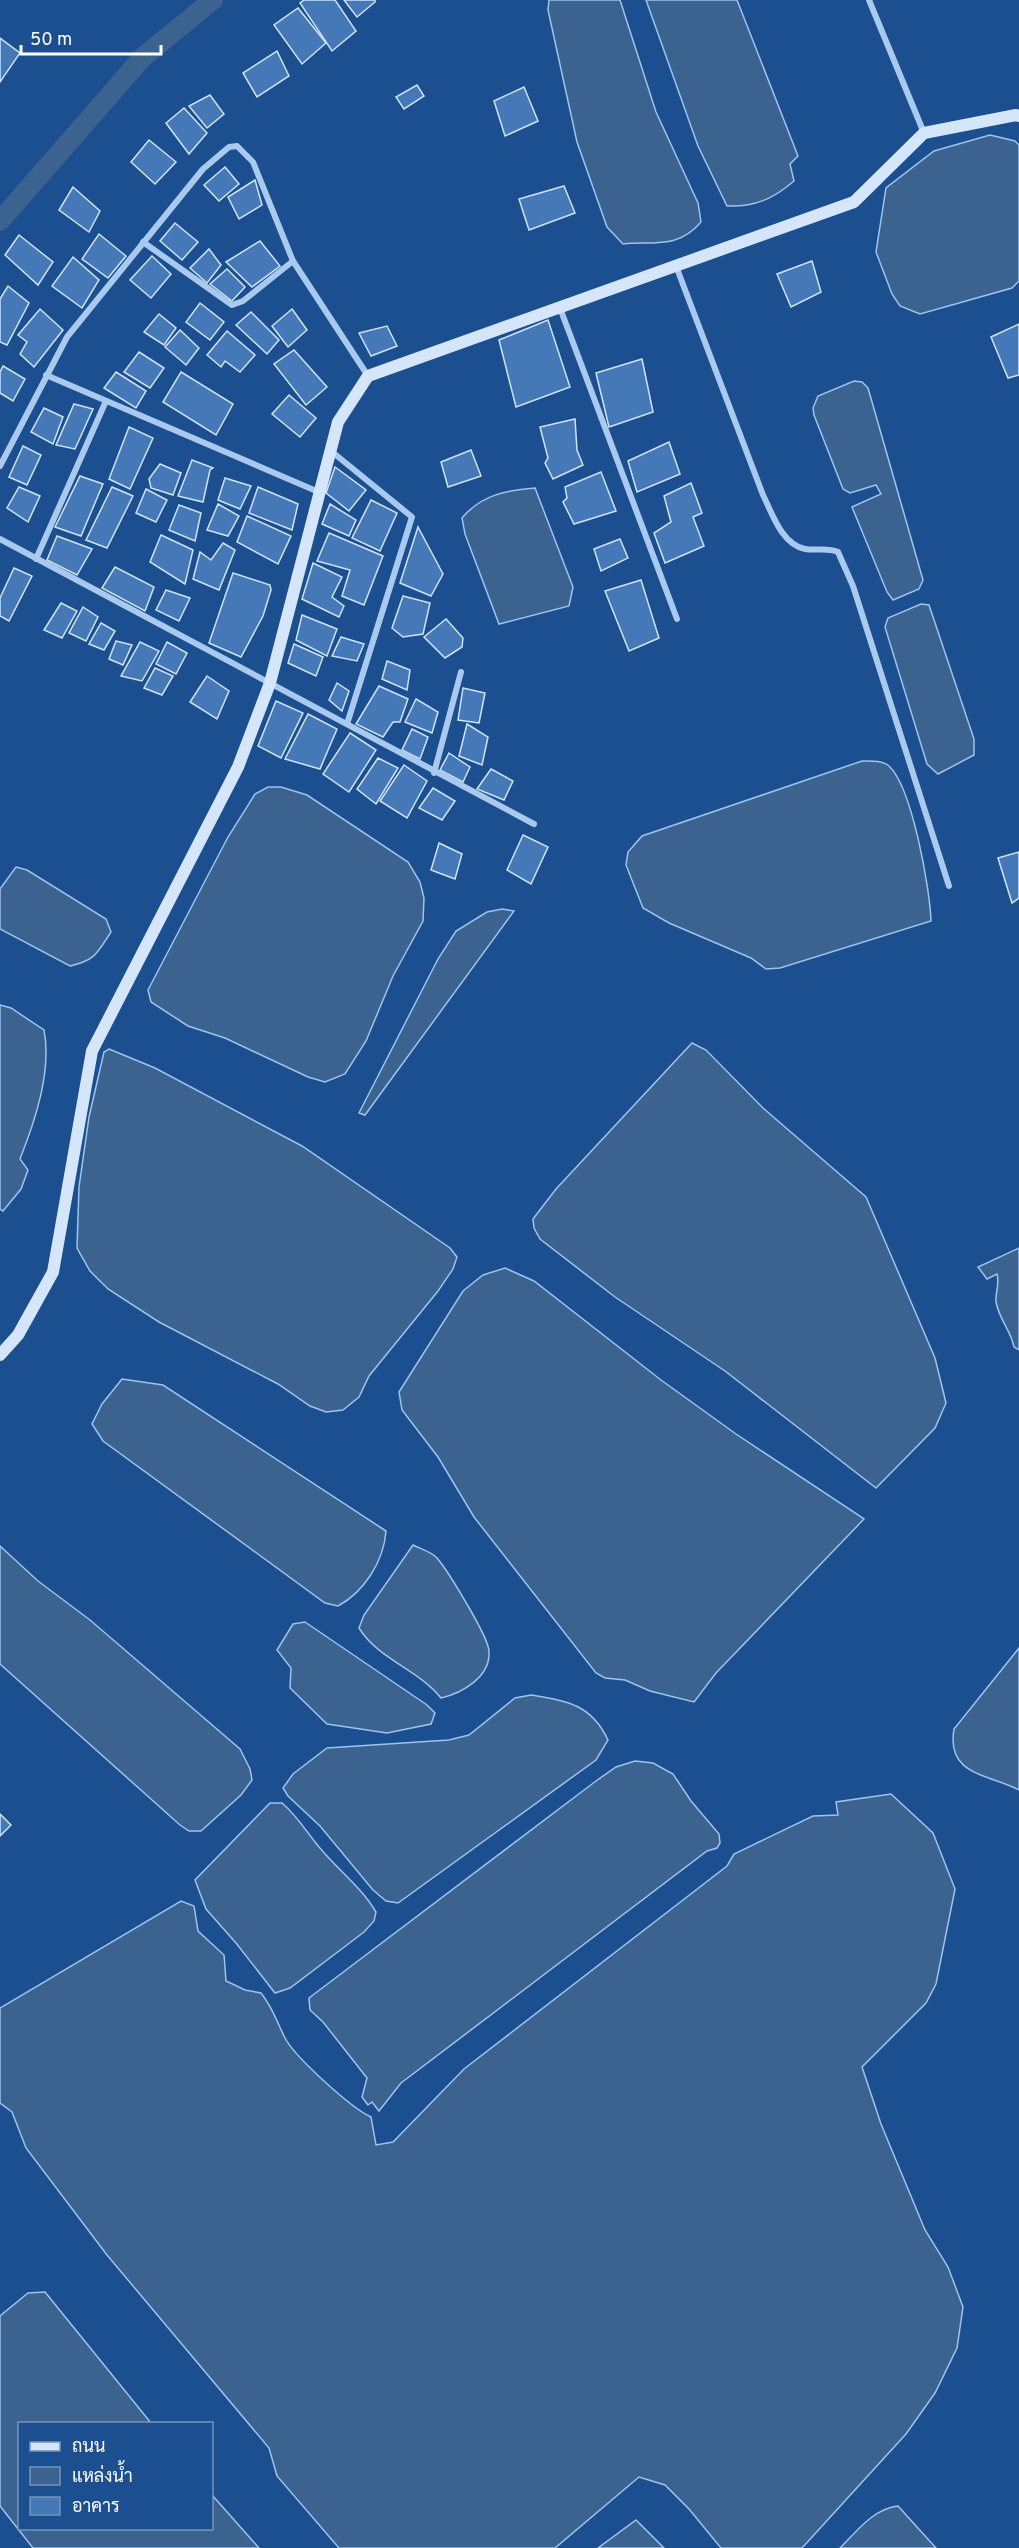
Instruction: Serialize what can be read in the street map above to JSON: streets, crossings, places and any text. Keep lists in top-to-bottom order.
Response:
{
  "legend": ["ถนน", "แหล่งน้ำ", "อาคาร"],
  "scale_bar": "50 m"
}
